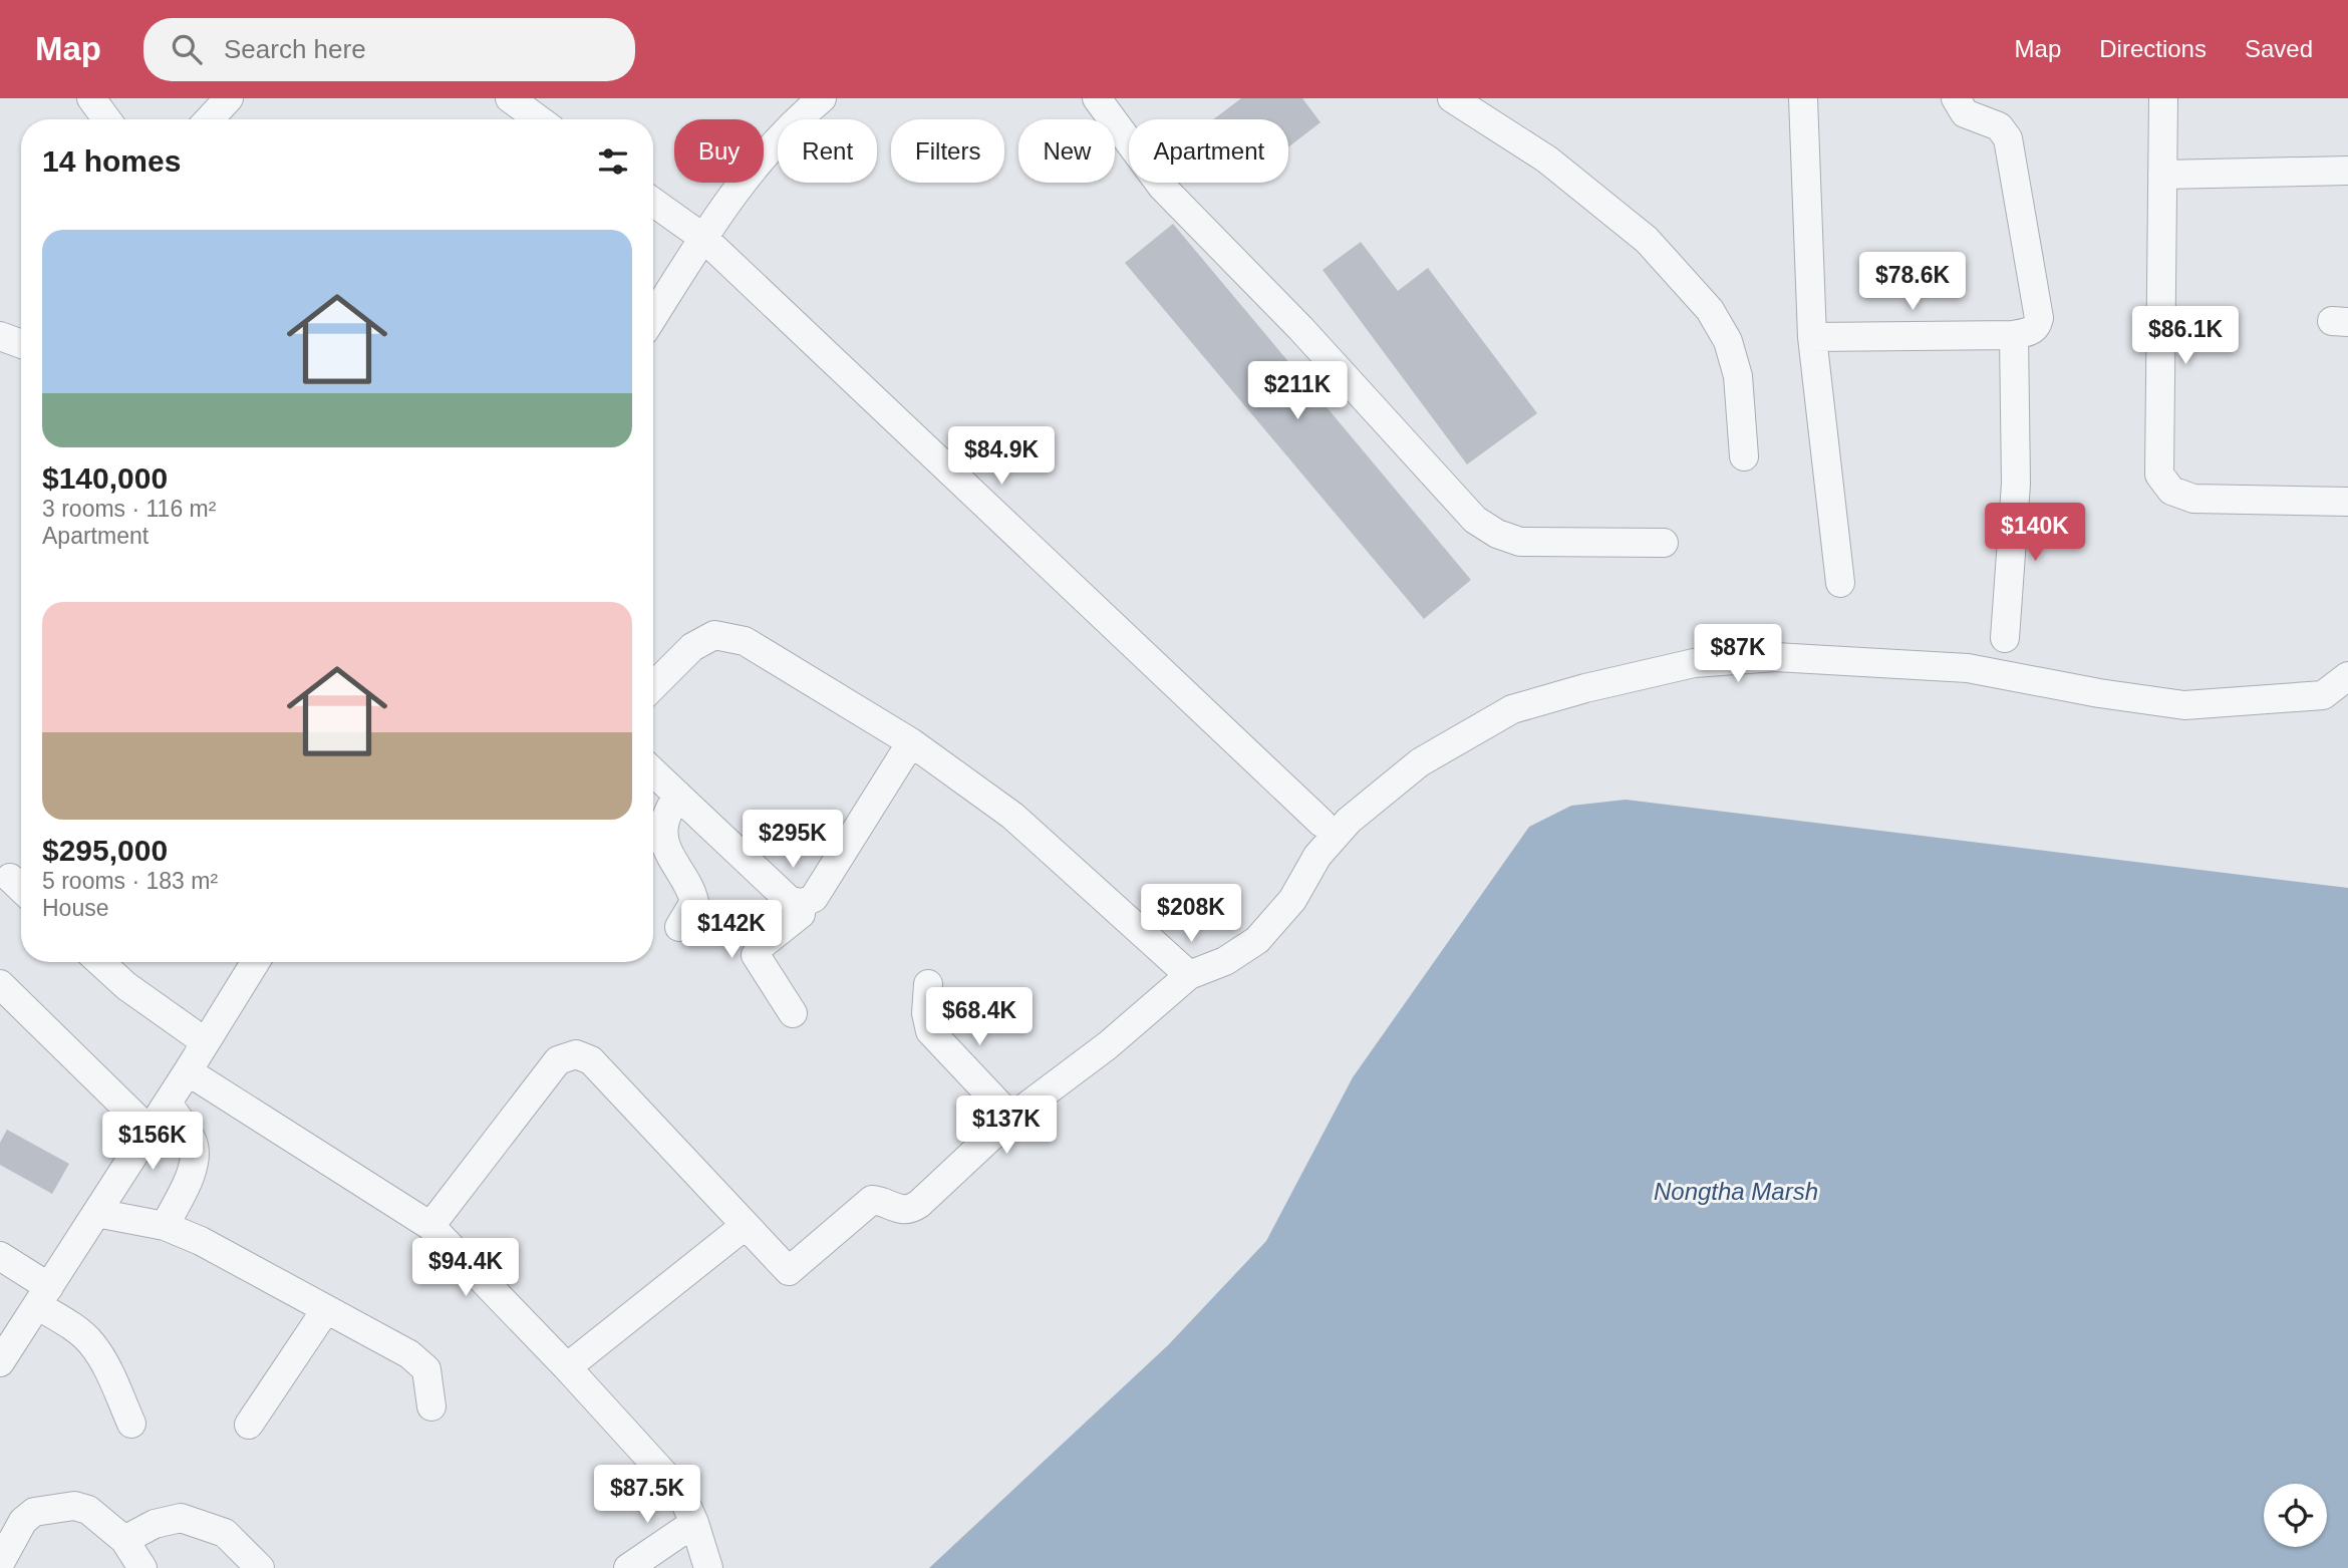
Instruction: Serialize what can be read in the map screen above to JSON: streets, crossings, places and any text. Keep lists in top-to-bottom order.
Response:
{
  "water": ["Nongtha Marsh"],
  "page": {
    "header": "Map",
    "search": "Search here",
    "nav": ["Map", "Directions", "Saved"],
    "chip": [
      "Buy",
      "Rent",
      "Filters",
      "New",
      "Apartment"
    ],
    "heading": "14 homes",
    "list": [
      {
        "name": "$140,000",
        "note": "3 rooms · 116 m² · Apartment"
      },
      {
        "name": "$295,000",
        "note": "5 rooms · 183 m² · House"
      }
    ],
    "price": [
      "$78.6K",
      "$86.1K",
      "$211K",
      "$84.9K",
      "$140K",
      "$87K",
      "$295K",
      "$208K",
      "$142K",
      "$68.4K",
      "$137K",
      "$156K",
      "$94.4K",
      "$87.5K"
    ]
  }
}
